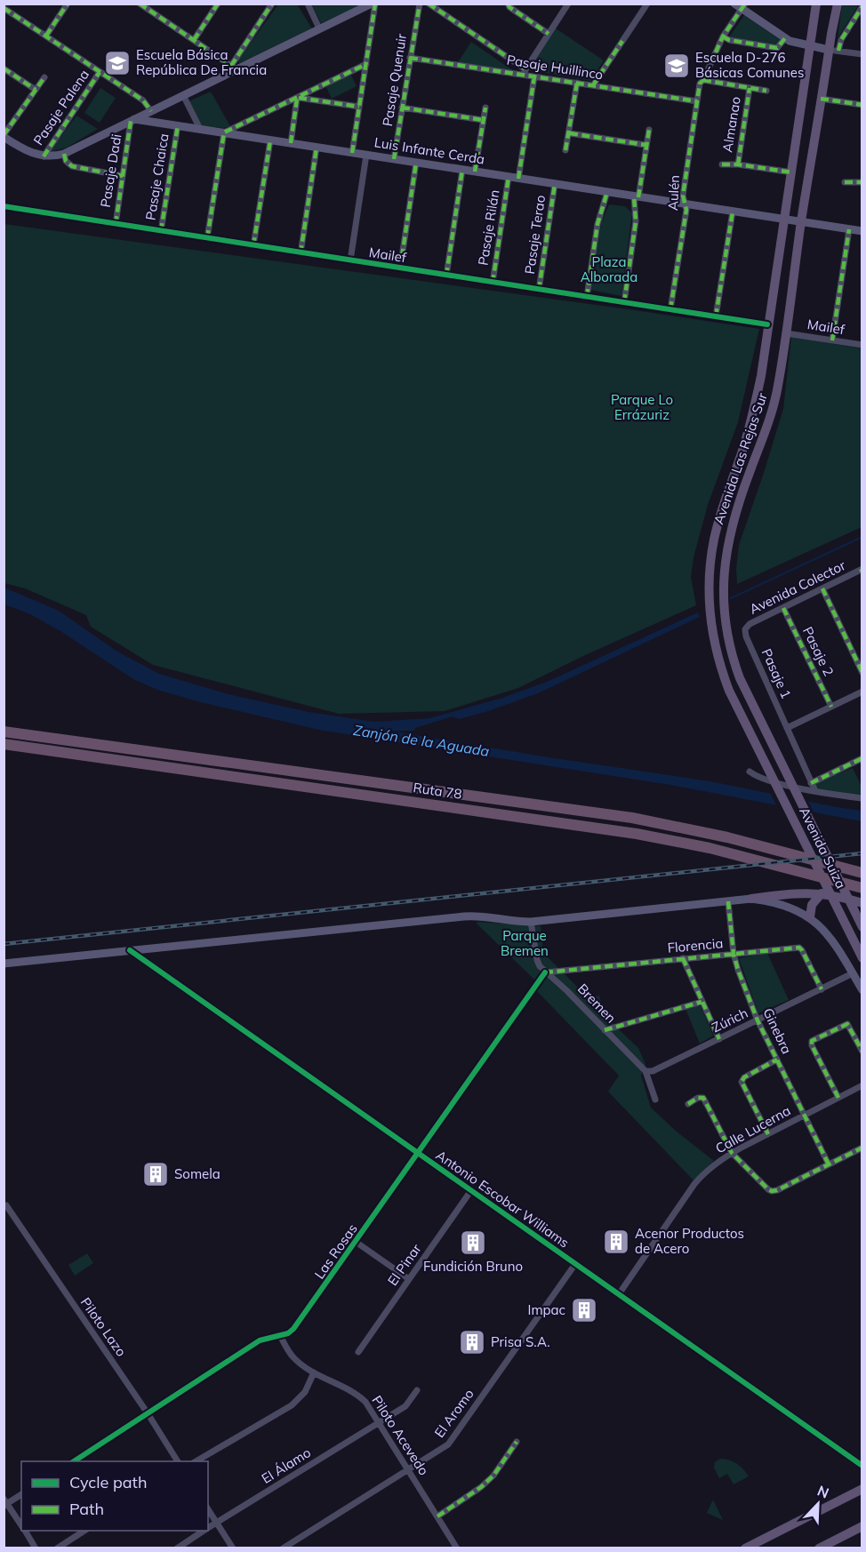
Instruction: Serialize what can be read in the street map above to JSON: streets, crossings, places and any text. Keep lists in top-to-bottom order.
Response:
{
  "streets": {
    "highway": ["Ruta 78"],
    "main road": ["Avenida Las Rejas Sur", "Avenida Suiza"],
    "street": [
      "Pasaje Huillinco",
      "Pasaje Quenuir",
      "Pasaje Palena",
      "Almanao",
      "Luis Infante Cerda",
      "Pasaje Dadi",
      "Pasaje Chaica",
      "Aulén",
      "Pasaje Rilán",
      "Pasaje Terao",
      "Mailef",
      "Avenida Colector",
      "Pasaje 2",
      "Pasaje 1",
      "Florencia",
      "Bremen",
      "Zúrich",
      "Ginebra",
      "Calle Lucerna",
      "Antonio Escobar Williams",
      "Las Rosas",
      "El Pinar",
      "Piloto Lazo",
      "El Aromo",
      "Piloto Acevedo",
      "El Álamo"
    ]
  },
  "crossings": [
    ["Pasaje Huillinco", "Pasaje Quenuir"],
    ["Pasaje Huillinco", "Aulén"],
    ["Pasaje Quenuir", "Luis Infante Cerda"],
    ["Almanao", "Aulén"],
    ["Almanao", "Avenida Las Rejas Sur"],
    ["Luis Infante Cerda", "Pasaje Dadi"],
    ["Luis Infante Cerda", "Pasaje Chaica"],
    ["Luis Infante Cerda", "Aulén"],
    ["Luis Infante Cerda", "Pasaje Rilán"],
    ["Luis Infante Cerda", "Pasaje Terao"],
    ["Luis Infante Cerda", "Avenida Las Rejas Sur"],
    ["Pasaje Dadi", "Mailef"],
    ["Pasaje Chaica", "Mailef"],
    ["Aulén", "Mailef"],
    ["Pasaje Rilán", "Mailef"],
    ["Pasaje Terao", "Mailef"],
    ["Mailef", "Avenida Las Rejas Sur"],
    ["Avenida Las Rejas Sur", "Avenida Suiza"],
    ["Avenida Colector", "Pasaje 2"],
    ["Avenida Colector", "Pasaje 1"],
    ["Florencia", "Bremen"],
    ["Florencia", "Zúrich"],
    ["Florencia", "Ginebra"],
    ["Florencia", "Las Rosas"],
    ["Bremen", "Zúrich"],
    ["Bremen", "Las Rosas"],
    ["Zúrich", "Ginebra"],
    ["Ginebra", "Calle Lucerna"],
    ["Calle Lucerna", "Antonio Escobar Williams"],
    ["Antonio Escobar Williams", "Las Rosas"],
    ["Antonio Escobar Williams", "El Pinar"],
    ["Antonio Escobar Williams", "El Aromo"],
    ["Las Rosas", "Piloto Lazo"],
    ["Las Rosas", "Piloto Acevedo"],
    ["El Aromo", "Piloto Acevedo"],
    ["Piloto Acevedo", "El Álamo"]
  ],
  "water": ["Zanjón de la Aguada"],
  "parks": ["Plaza Alborada", "Parque Lo Errázuriz", "Parque Bremen"],
  "places": {
    "school or university": ["Escuela Básica República De Francia", "Escuela D-276 Básicas Comunes"],
    "building": [
      "Somela",
      "Acenor Productos de Acero",
      "Fundición Bruno",
      "Impac",
      "Prisa S.A."
    ]
  },
  "legend": ["Cycle path", "Path"],
  "north": "top right"
}
